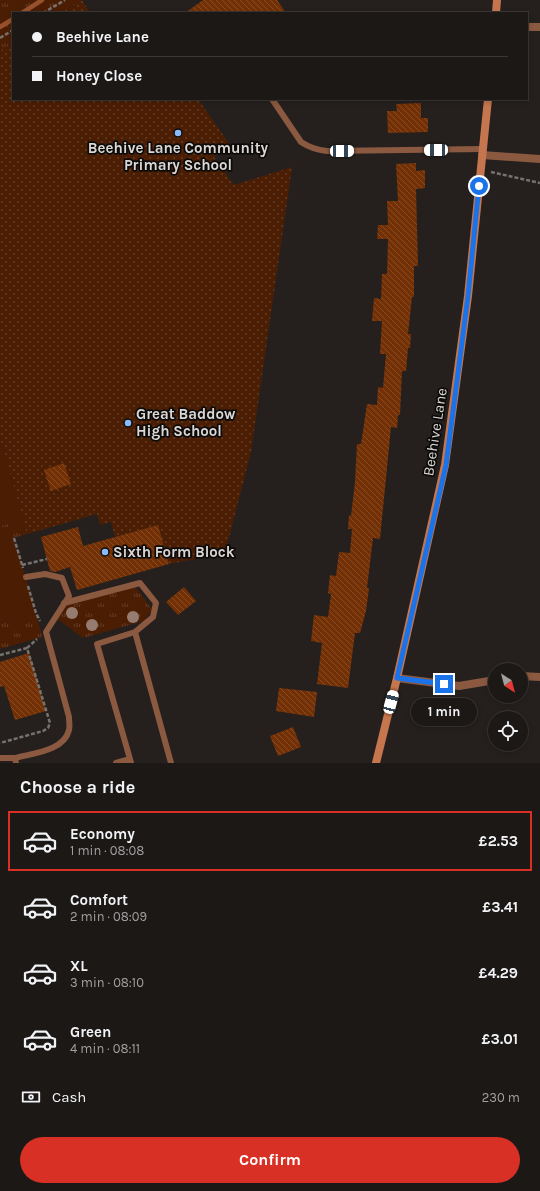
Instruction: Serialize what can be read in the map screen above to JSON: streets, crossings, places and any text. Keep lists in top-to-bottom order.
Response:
{
  "streets": {
    "main road": ["Beehive Lane"]
  },
  "places": ["Beehive Lane Community Primary School", "Great Baddow High School", "Sixth Form Block"],
  "north": "bottom right",
  "page": {
    "banner": ["Beehive Lane", "Honey Close"],
    "bubble": "1 min",
    "heading": "Choose a ride",
    "list": [
      {
        "name": "Economy",
        "note": "1 min · 08:08",
        "value": "£2.53"
      },
      {
        "name": "Comfort",
        "note": "2 min · 08:09",
        "value": "£3.41"
      },
      {
        "name": "XL",
        "note": "3 min · 08:10",
        "value": "£4.29"
      },
      {
        "name": "Green",
        "note": "4 min · 08:11",
        "value": "£3.01"
      }
    ],
    "pay": ["Cash", "230 m"],
    "buttons": "Confirm"
  }
}
